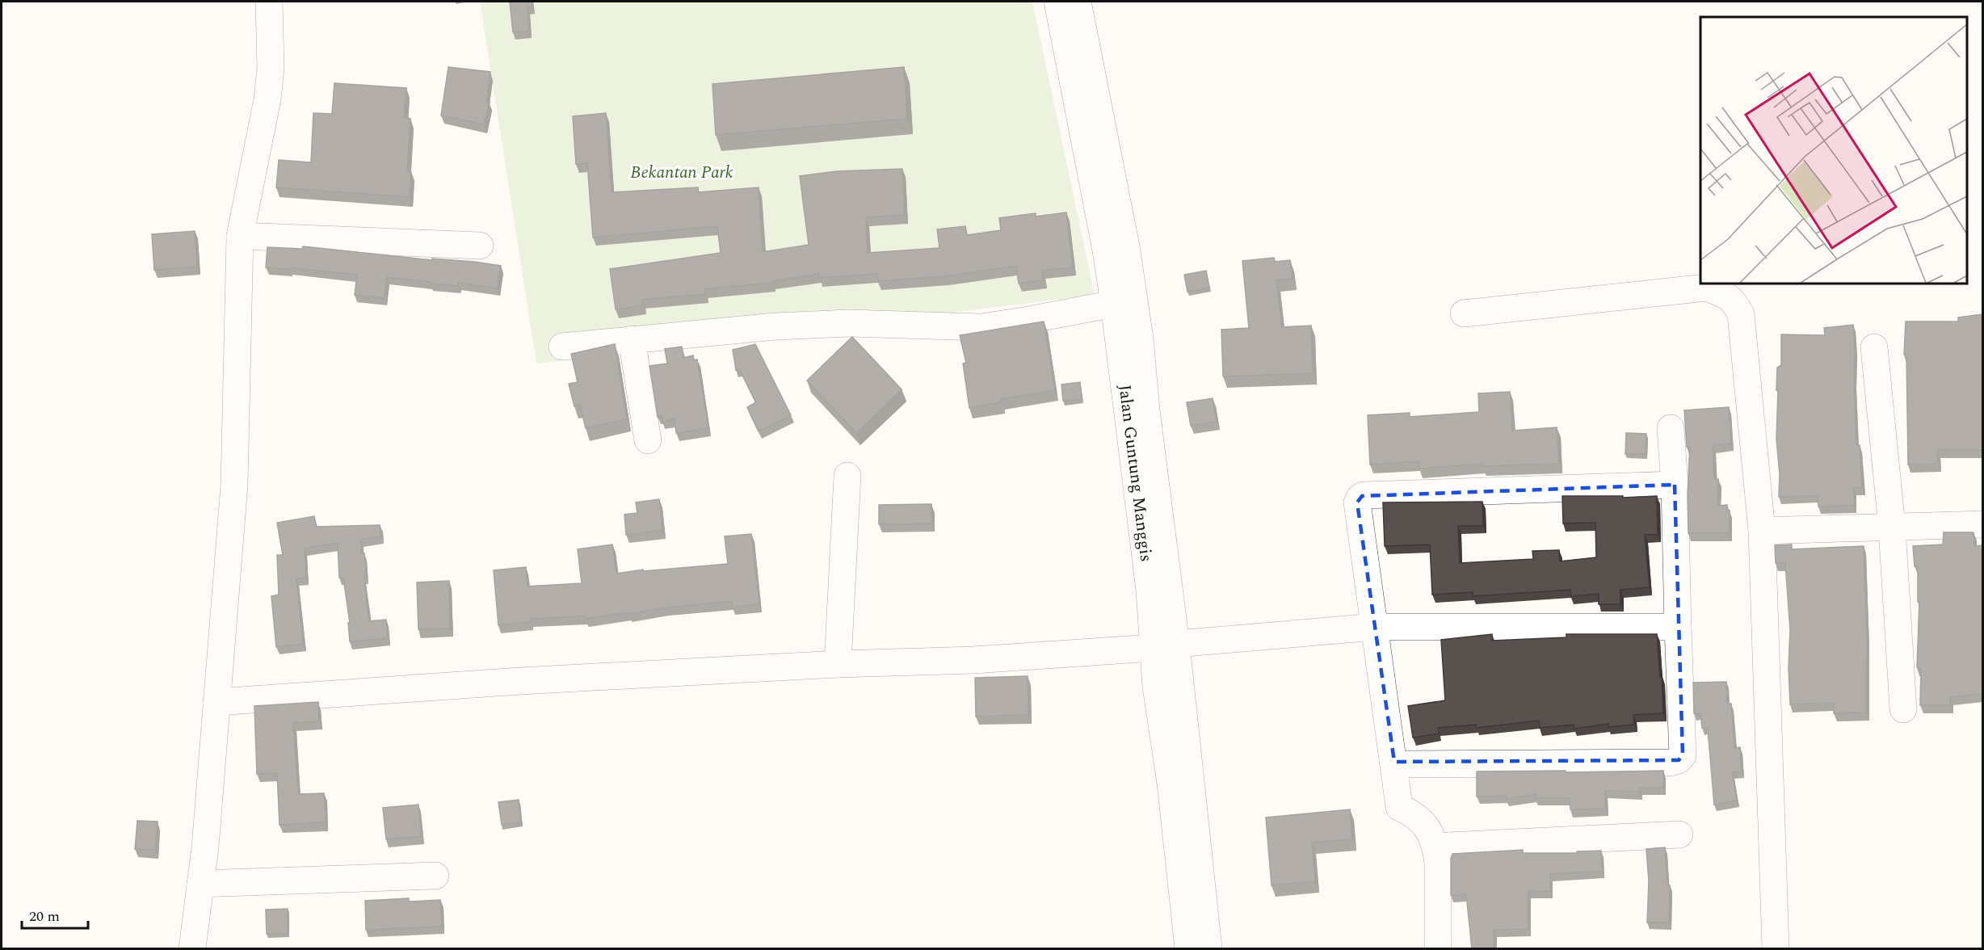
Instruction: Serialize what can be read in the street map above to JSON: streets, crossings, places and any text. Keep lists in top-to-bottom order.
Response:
{
  "streets": {
    "street": ["Jalan Guntung Manggis"]
  },
  "parks": ["Bekantan Park"],
  "scale_bar": "20 m"
}
